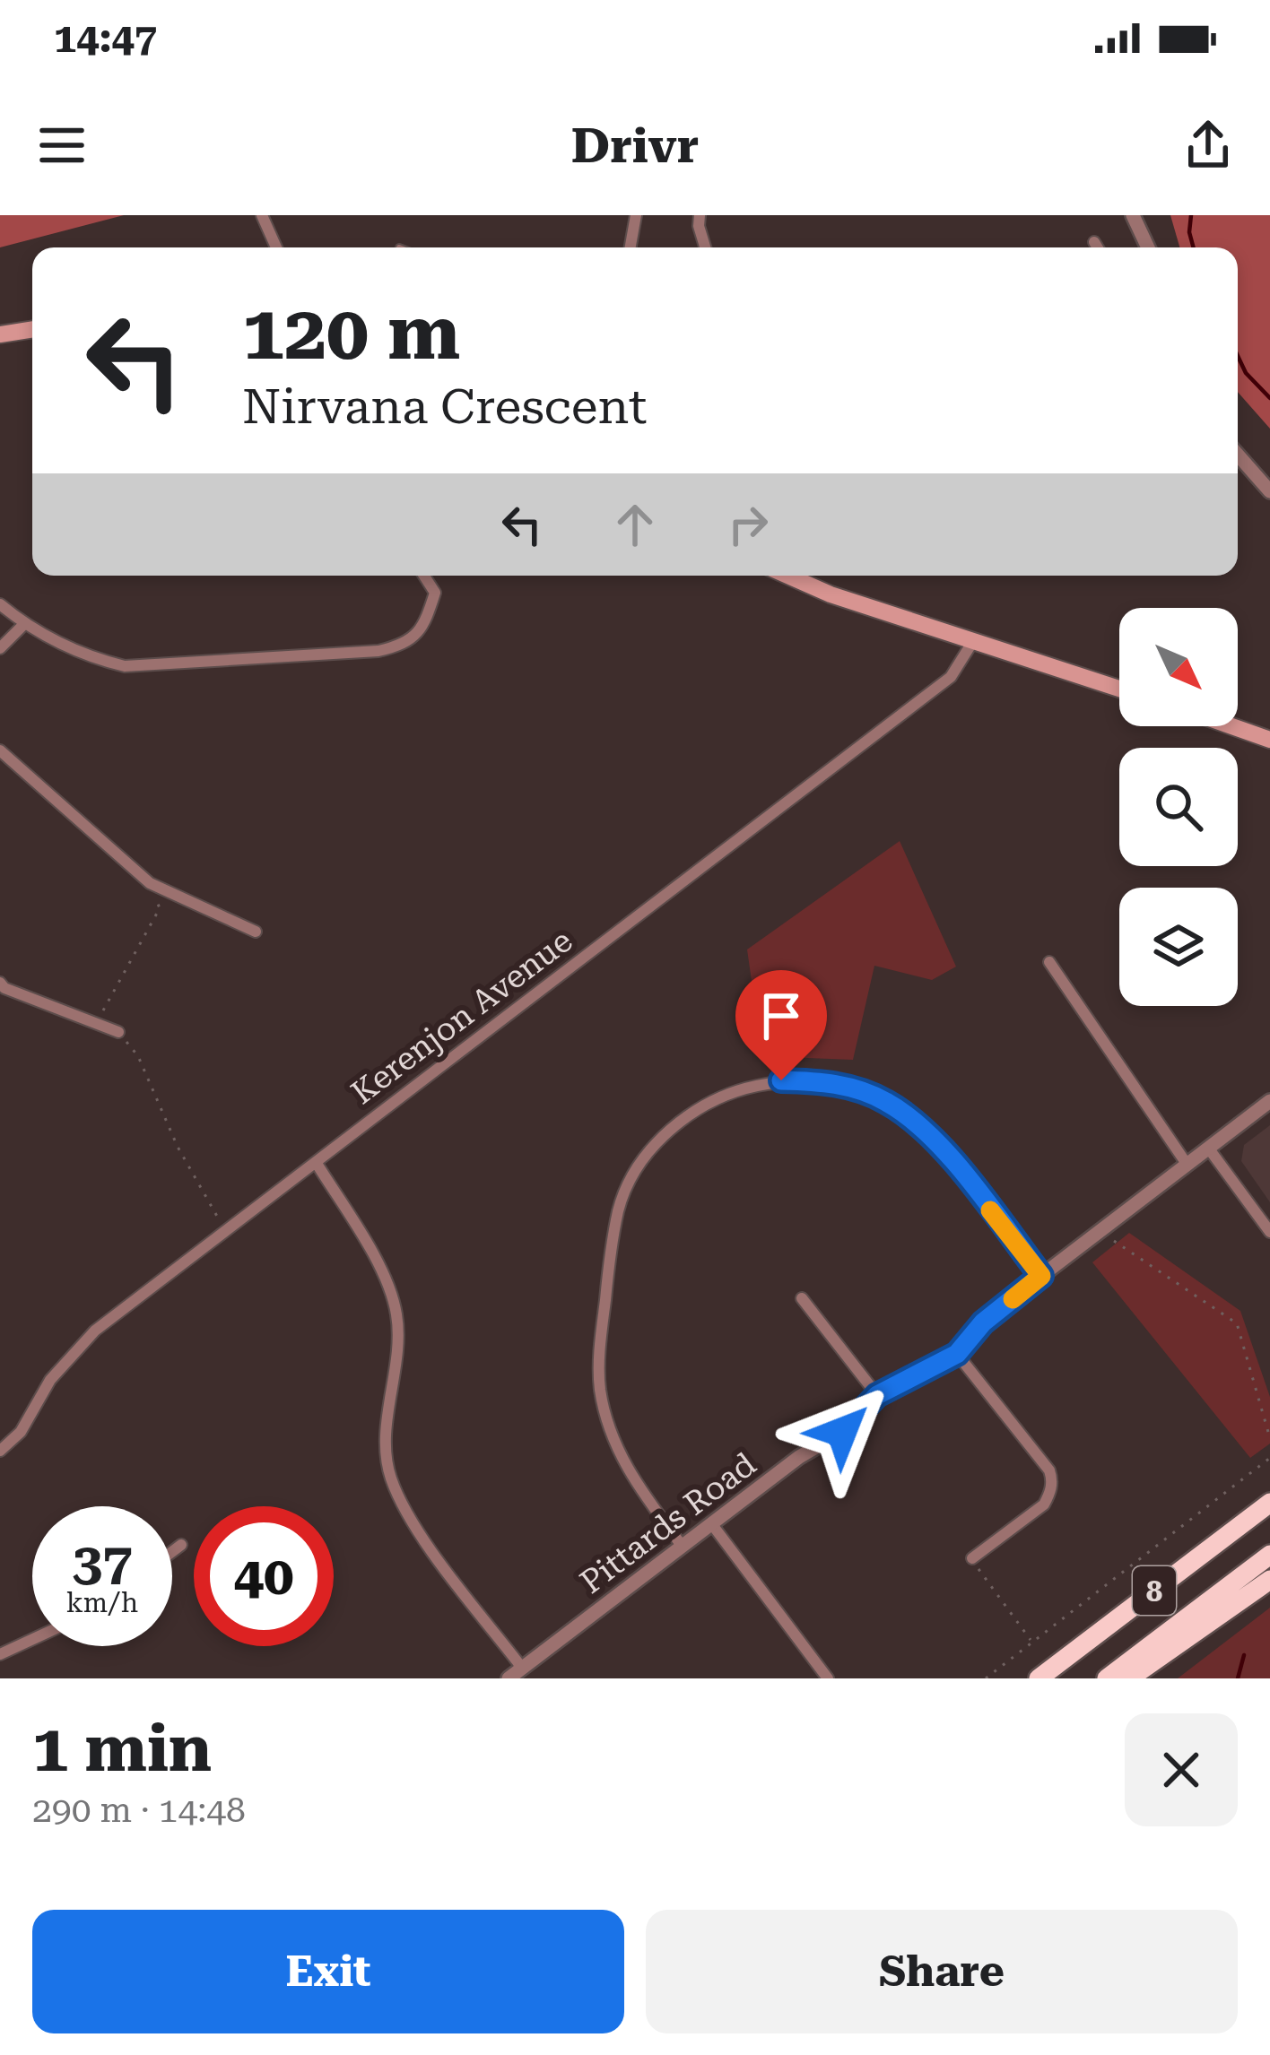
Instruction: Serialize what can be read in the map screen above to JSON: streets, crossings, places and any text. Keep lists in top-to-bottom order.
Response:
{
  "streets": {
    "highway": ["8"],
    "street": ["Kerenjon Avenue", "Pittards Road"]
  },
  "north": "bottom right",
  "page": {
    "status": "14:47",
    "header": "Drivr",
    "turn": ["120 m", "Nirvana Crescent"],
    "speed": "37 km/h",
    "limit": "40",
    "heading": ["1 min", "290 m · 14:48"],
    "buttons": ["Exit", "Share"]
  }
}
